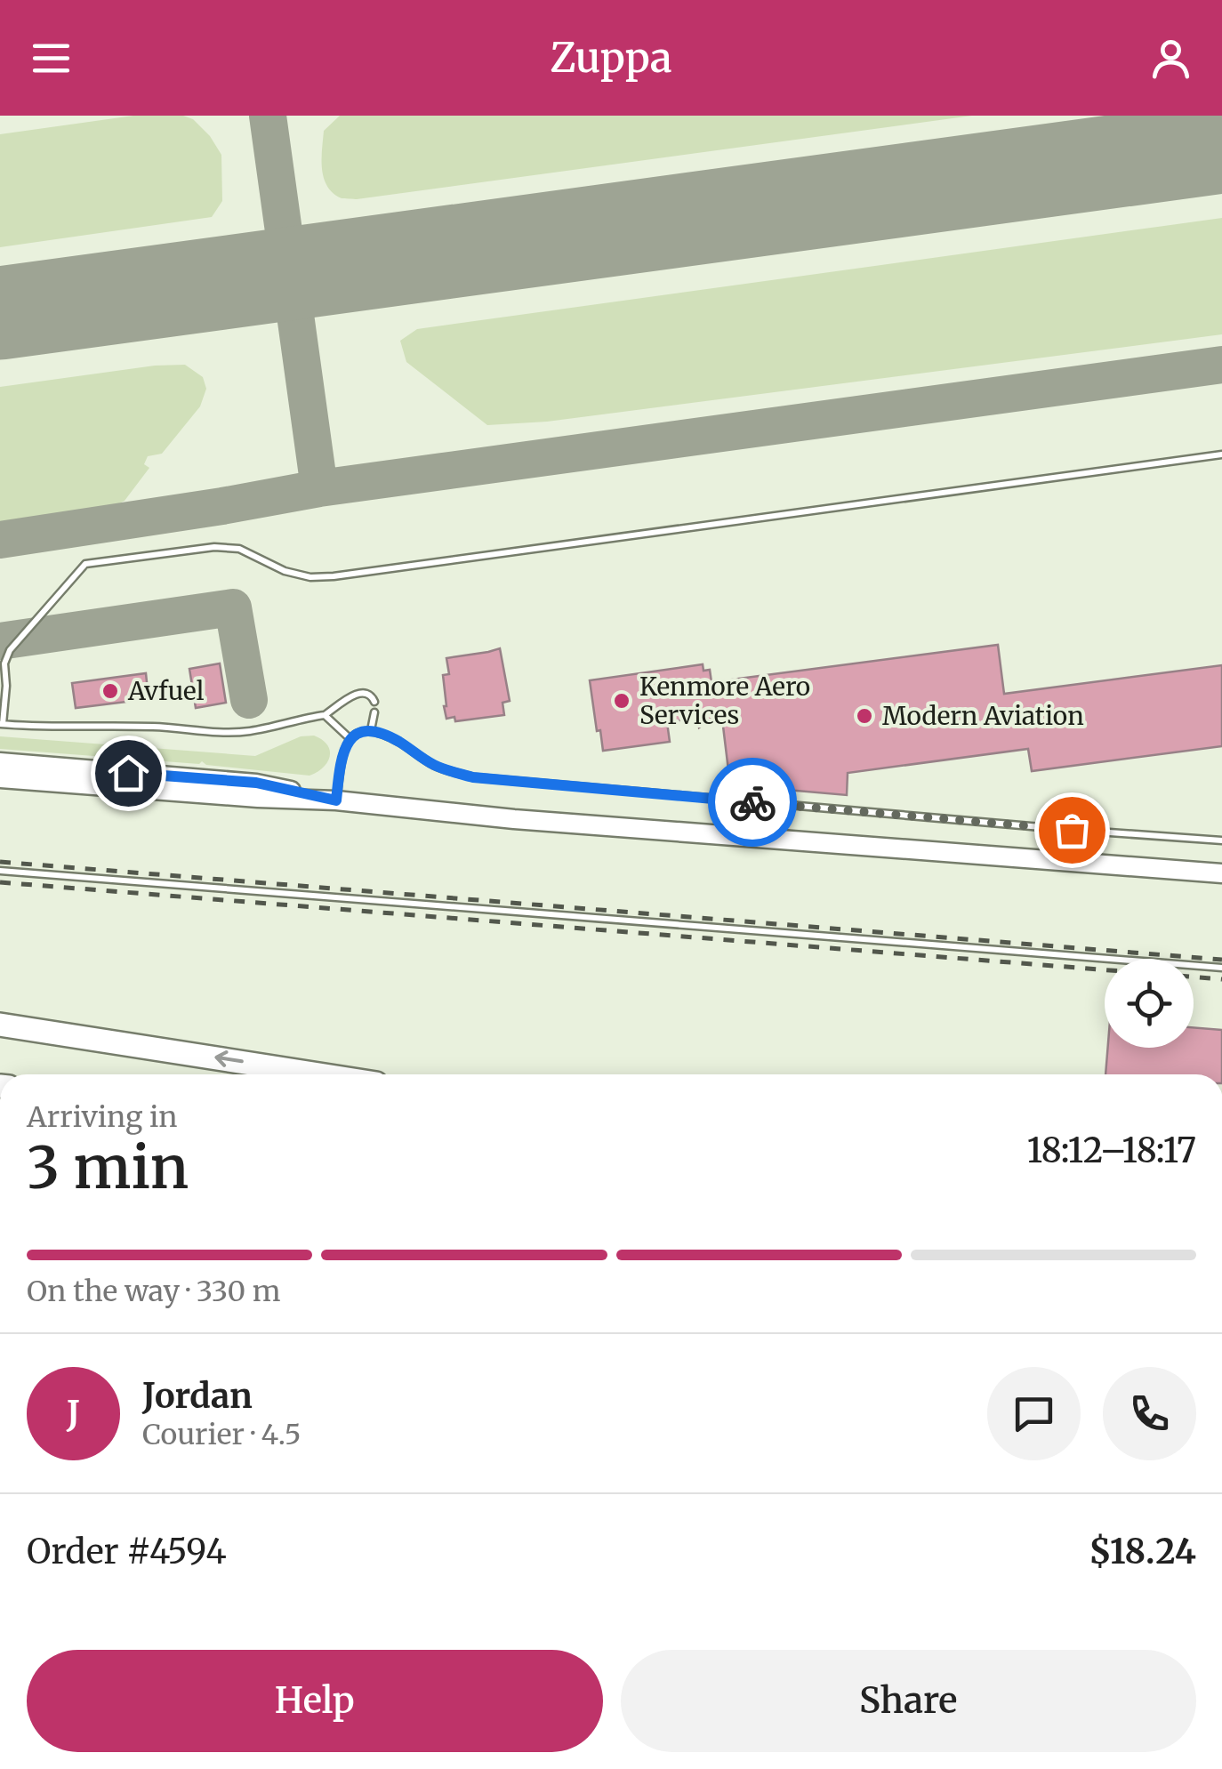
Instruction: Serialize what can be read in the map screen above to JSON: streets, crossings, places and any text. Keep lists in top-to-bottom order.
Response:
{
  "places": ["Avfuel", "Kenmore Aero Services", "Modern Aviation"],
  "page": {
    "header": "Zuppa",
    "heading": ["3 min", "Arriving in", "18:12–18:17"],
    "panel": [
      "Jordan",
      "Courier · 4.5",
      "Order #4594",
      "$18.24"
    ],
    "bar": "On the way · 330 m",
    "round": "J",
    "buttons": ["Help", "Share"]
  }
}
